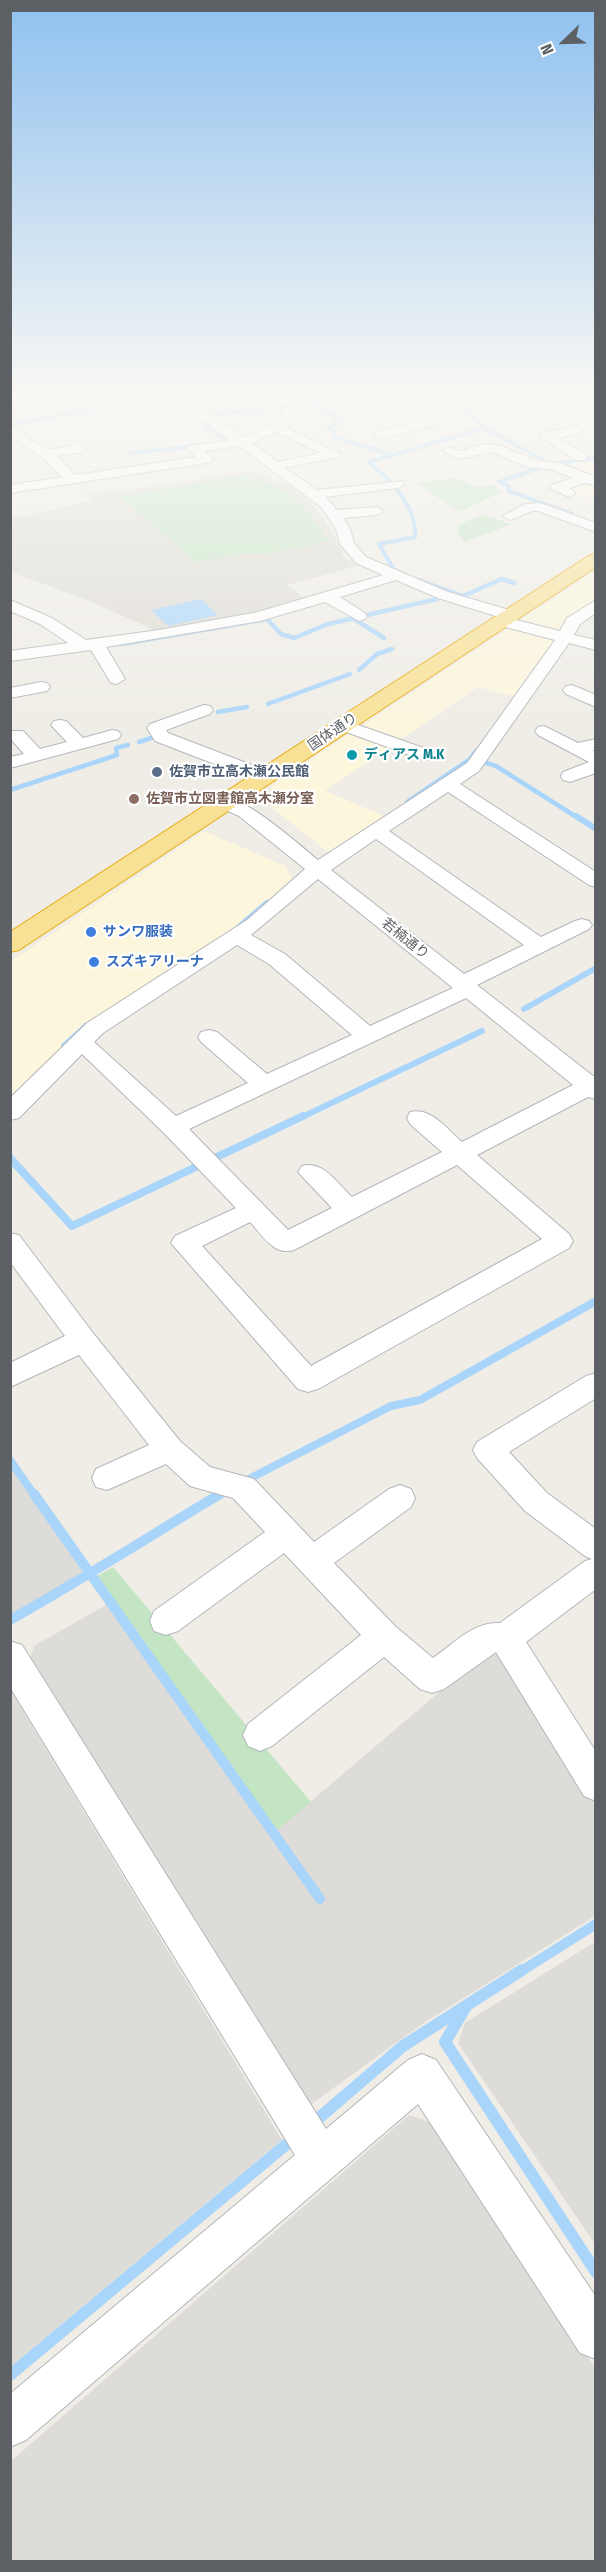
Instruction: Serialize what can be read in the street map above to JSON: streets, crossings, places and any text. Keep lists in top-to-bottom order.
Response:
{
  "streets": {
    "highway": ["国体通り"],
    "street": ["若楠通り"]
  },
  "crossings": [
    ["国体通り", "若楠通り"]
  ],
  "places": [
    "ディアス M.K",
    "佐賀市立高木瀬公民館",
    "佐賀市立図書館高木瀬分室",
    "サンワ服装",
    "スズキアリーナ"
  ],
  "north": "bottom left"
}
